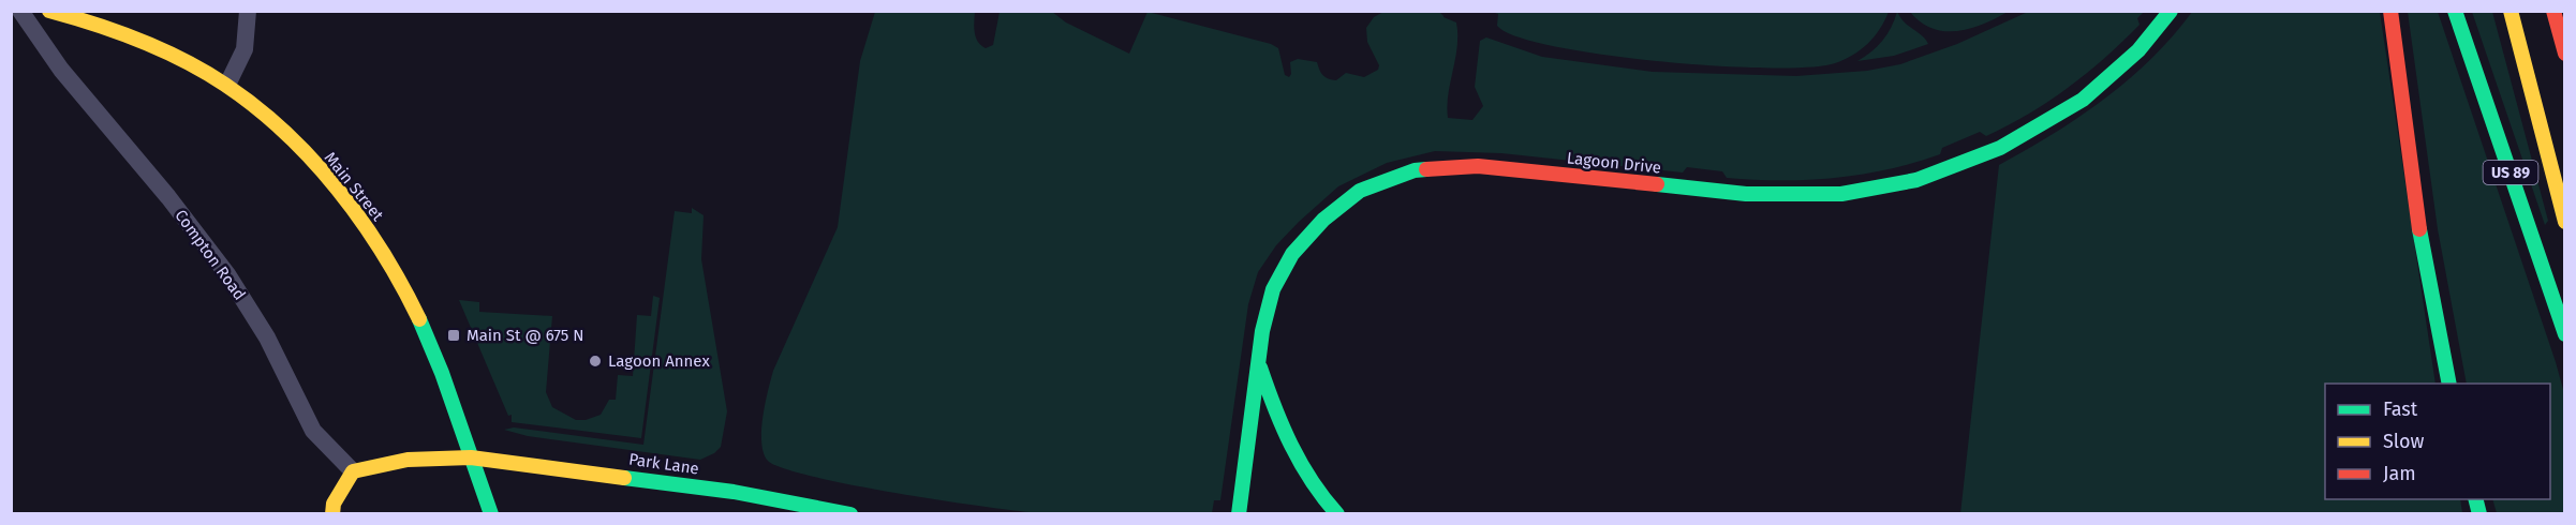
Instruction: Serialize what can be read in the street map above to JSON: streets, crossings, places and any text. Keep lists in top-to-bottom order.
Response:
{
  "streets": {
    "main road": [
      "Lagoon Drive",
      "US 89",
      "Main Street",
      "Park Lane"
    ],
    "street": ["Compton Road"]
  },
  "crossings": [
    ["Main Street", "Park Lane"],
    ["Compton Road", "Park Lane"]
  ],
  "places": {
    "transit": ["Main St @ 675 N"],
    "other": ["Lagoon Annex"]
  },
  "legend": ["Fast", "Slow", "Jam"]
}
